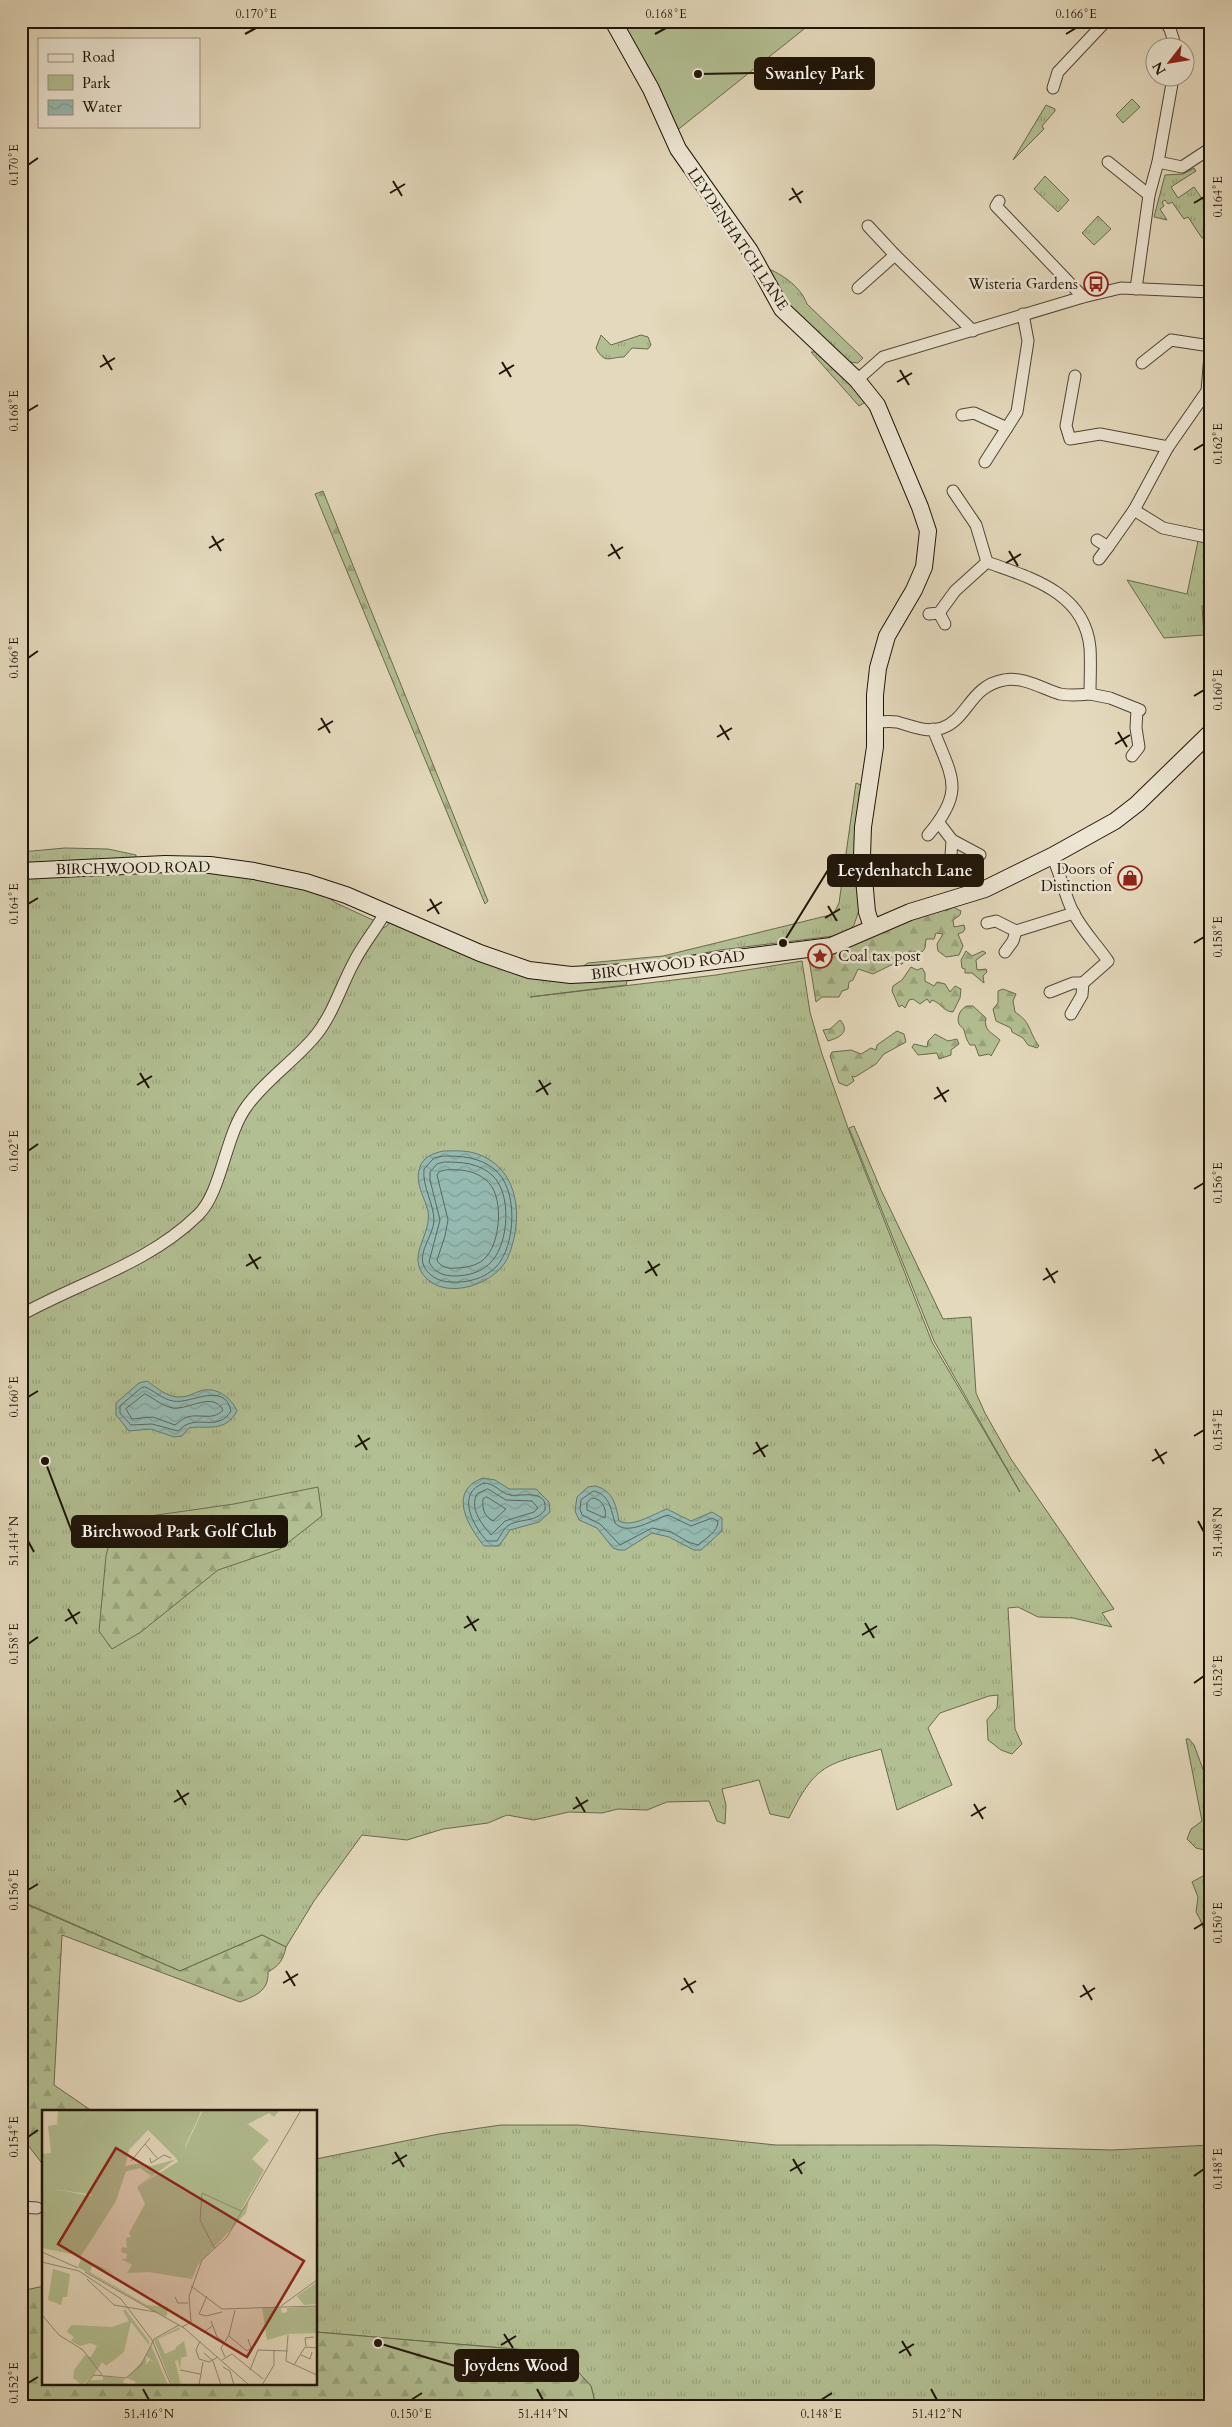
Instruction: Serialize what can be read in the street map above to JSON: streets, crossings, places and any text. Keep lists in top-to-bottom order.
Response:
{
  "streets": {
    "street": ["LEYDENHATCH LANE", "BIRCHWOOD ROAD"]
  },
  "crossings": [
    ["LEYDENHATCH LANE", "BIRCHWOOD ROAD"]
  ],
  "places": {
    "other": [
      "Swanley Park",
      "Leydenhatch Lane",
      "Birchwood Park Golf Club",
      "Joydens Wood"
    ],
    "bus stop": ["Wisteria Gardens"],
    "shop": ["Doors of Distinction"],
    "place": ["Coal tax post"]
  },
  "legend": ["Road", "Park", "Water"],
  "north": "bottom left",
  "coordinates": [
    "0.170°E",
    "0.168°E",
    "0.166°E",
    "0.164°E",
    "0.162°E",
    "0.160°E",
    "0.158°E",
    "0.156°E",
    "0.154°E",
    "51.408°N",
    "51.414°N",
    "0.152°E",
    "0.150°E",
    "0.148°E",
    "51.416°N",
    "51.412°N"
  ]
}
